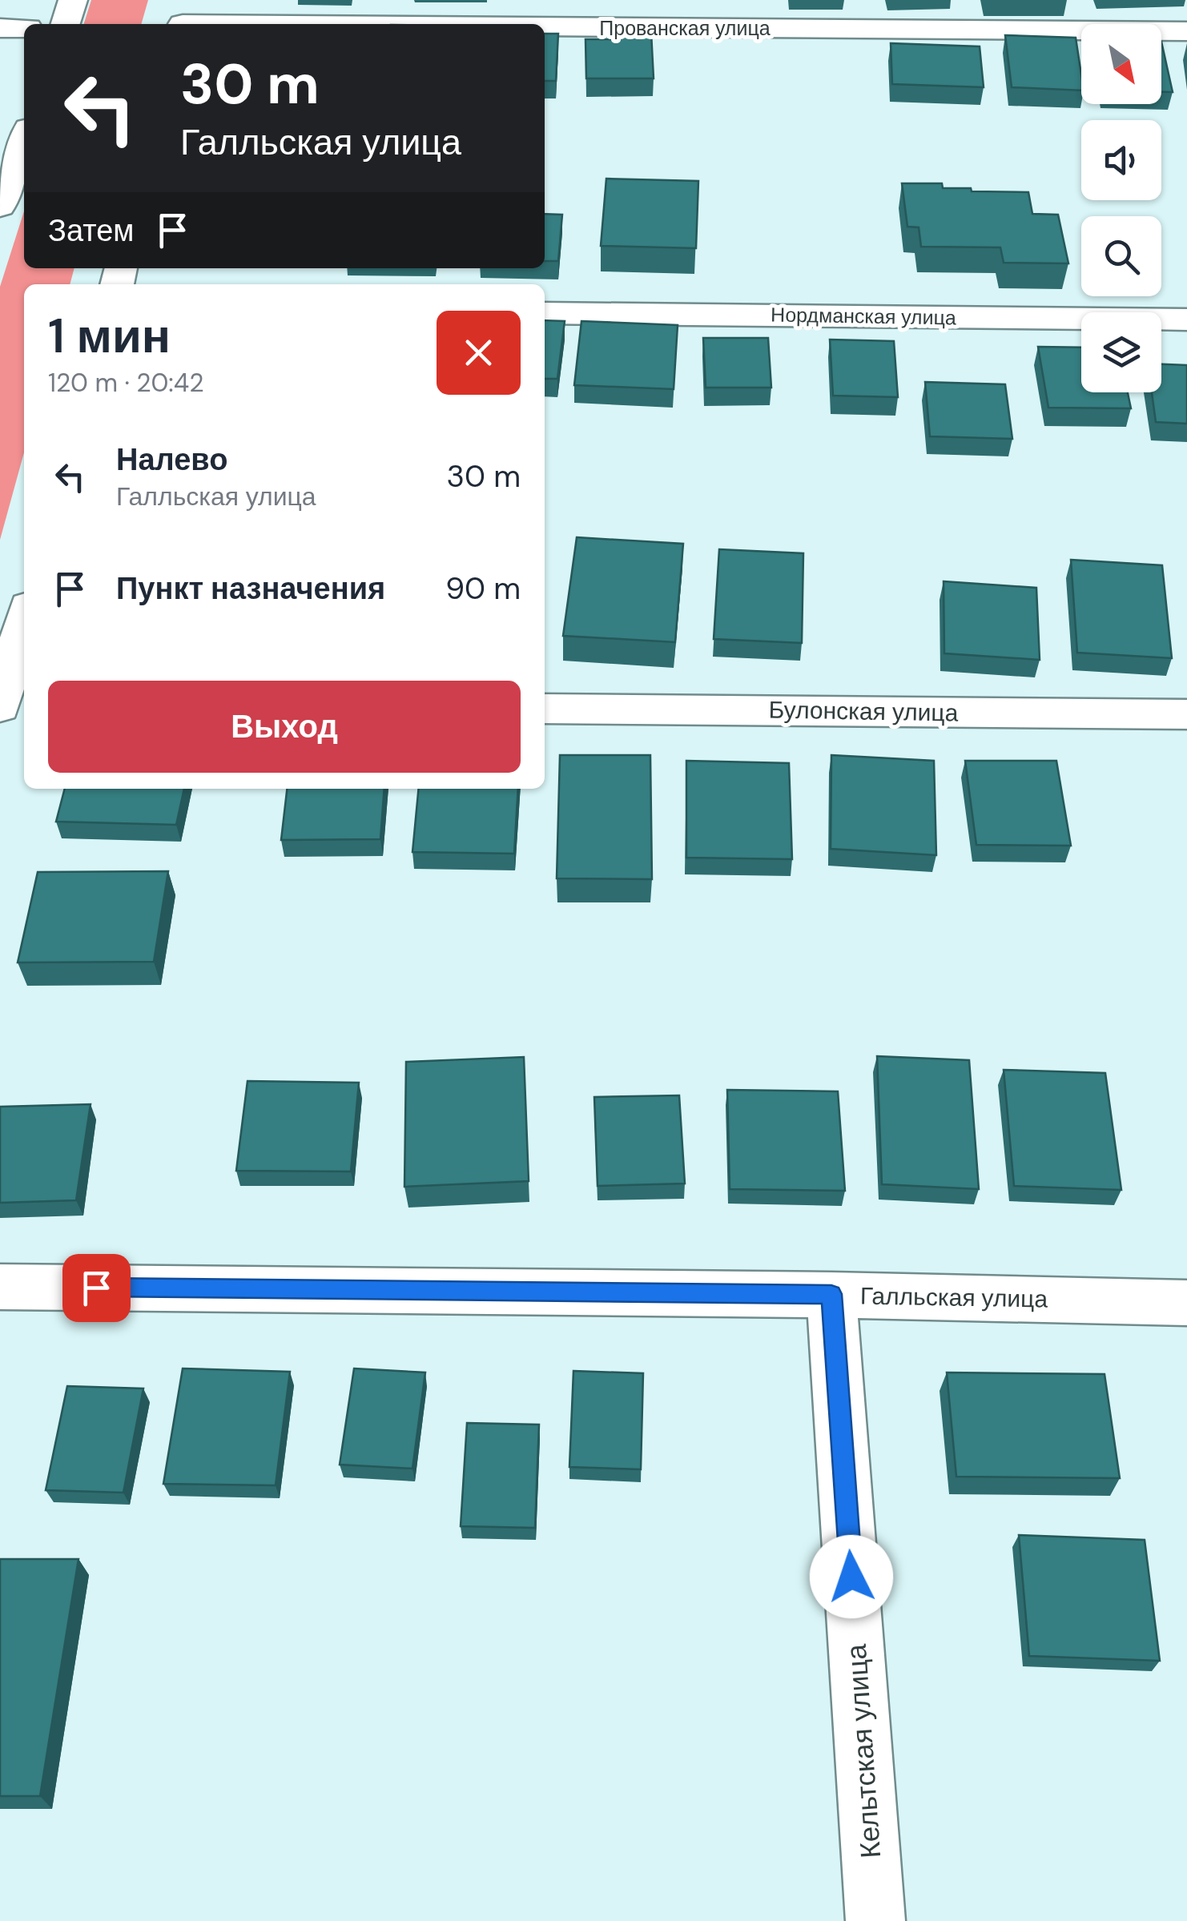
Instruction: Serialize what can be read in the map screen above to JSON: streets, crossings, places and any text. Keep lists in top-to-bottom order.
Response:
{
  "streets": {
    "street": [
      "Прованская улица",
      "Нордманская улица",
      "Булонская улица",
      "Галльская улица",
      "Кельтская улица"
    ]
  },
  "crossings": [
    ["Галльская улица", "Кельтская улица"]
  ],
  "north": "bottom right",
  "page": {
    "turn": ["30 m", "Галльская улица"],
    "then": "Затем",
    "heading": ["1 мин", "120 m · 20:42"],
    "list": [
      {
        "name": "Налево",
        "note": "Галльская улица",
        "value": "30 m"
      },
      {
        "name": "Пункт назначения",
        "value": "90 m"
      }
    ],
    "buttons": "Выход"
  }
}
